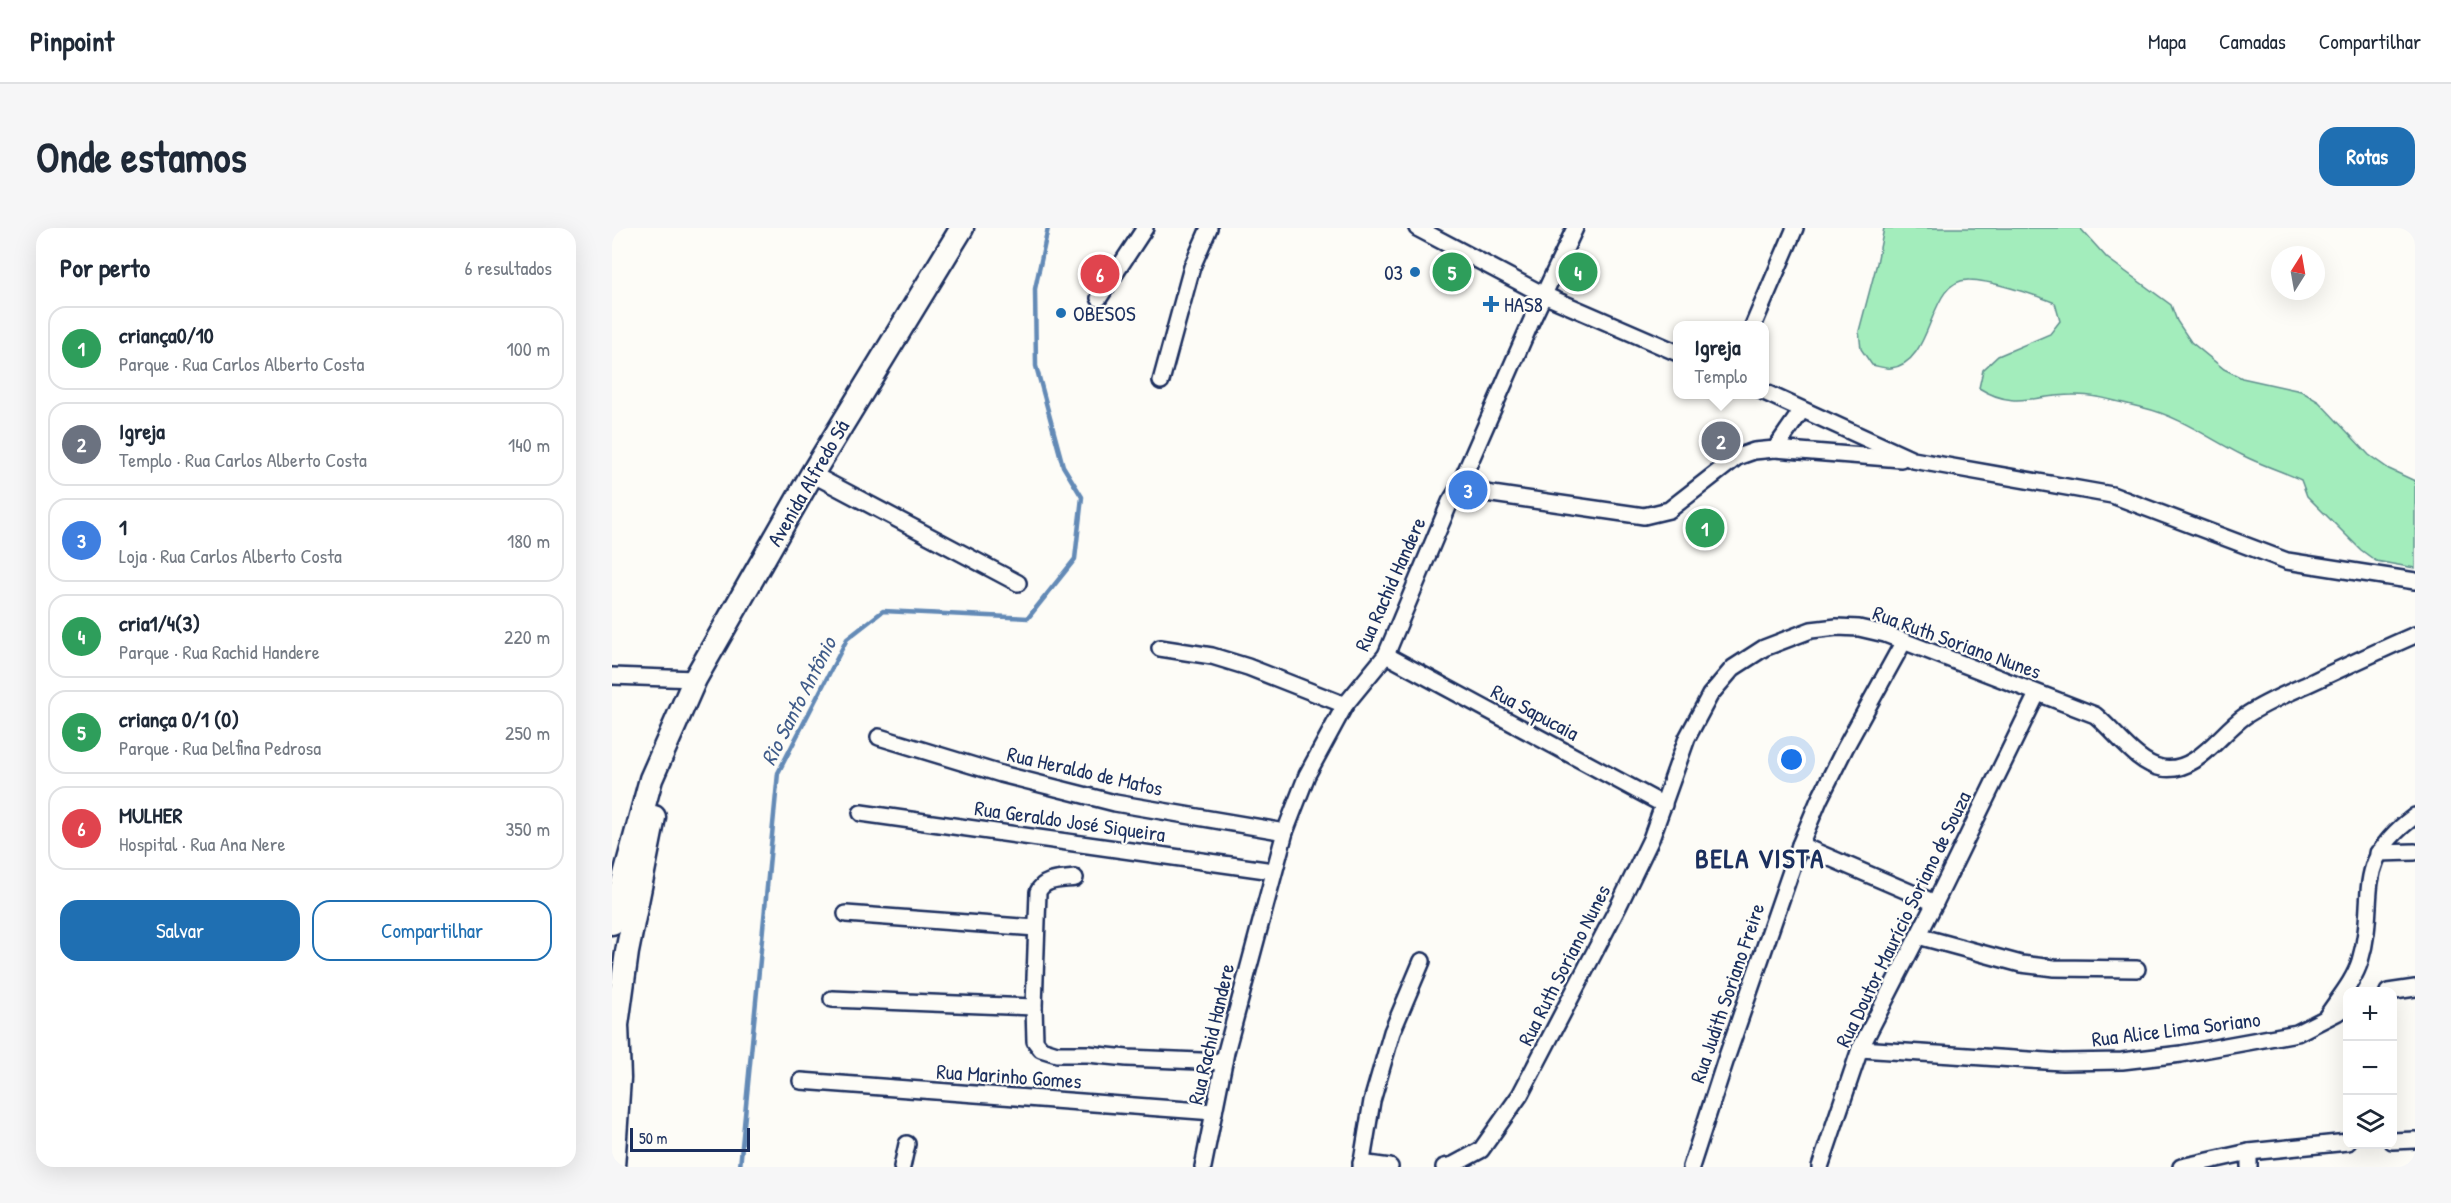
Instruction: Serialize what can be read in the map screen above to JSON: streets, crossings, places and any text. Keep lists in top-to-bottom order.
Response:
{
  "streets": {
    "highway": ["Avenida Alfredo Sá"],
    "street": [
      "Rua Rachid Handere",
      "Rua Ruth Soriano Nunes",
      "Rua Sapucaia",
      "Rua Heraldo de Matos",
      "Rua Geraldo José Siqueira",
      "Rua Doutor Maurício Soriano de Souza",
      "Rua Judith Soriano Freire",
      "Rua Alice Lima Soriano",
      "Rua Marinho Gomes"
    ]
  },
  "crossings": [
    ["Rua Rachid Handere", "Rua Sapucaia"],
    ["Rua Rachid Handere", "Rua Heraldo de Matos"],
    ["Rua Rachid Handere", "Rua Geraldo José Siqueira"],
    ["Rua Rachid Handere", "Rua Marinho Gomes"],
    ["Rua Ruth Soriano Nunes", "Rua Sapucaia"],
    ["Rua Ruth Soriano Nunes", "Rua Doutor Maurício Soriano de Souza"],
    ["Rua Ruth Soriano Nunes", "Rua Judith Soriano Freire"],
    ["Rua Doutor Maurício Soriano de Souza", "Rua Alice Lima Soriano"]
  ],
  "districts": ["BELA VISTA"],
  "water": ["Rio Santo Antônio"],
  "places": {
    "other": ["03", "OBESOS"],
    "health": ["HAS8"]
  },
  "scale_bar": "50 m",
  "north": "top",
  "page": {
    "header": "Pinpoint",
    "nav": ["Mapa", "Camadas", "Compartilhar"],
    "buttons": [
      "Rotas",
      ["Salvar", "Compartilhar"]
    ],
    "title": "Onde estamos",
    "heading": ["Por perto", "6 resultados"],
    "pins": [
      "4",
      "5",
      "6",
      "2",
      "3",
      "1"
    ],
    "list": [
      {
        "mark": "1",
        "name": "criança0/10",
        "note": "Parque · Rua Carlos Alberto Costa",
        "value": "100 m"
      },
      {
        "mark": "2",
        "name": "Igreja",
        "note": "Templo · Rua Carlos Alberto Costa",
        "value": "140 m"
      },
      {
        "mark": "3",
        "name": "1",
        "note": "Loja · Rua Carlos Alberto Costa",
        "value": "180 m"
      },
      {
        "mark": "4",
        "name": "cria1/4(3)",
        "note": "Parque · Rua Rachid Handere",
        "value": "220 m"
      },
      {
        "mark": "5",
        "name": "criança 0/1 (0)",
        "note": "Parque · Rua Delfina Pedrosa",
        "value": "250 m"
      },
      {
        "mark": "6",
        "name": "MULHER",
        "note": "Hospital · Rua Ana Nere",
        "value": "350 m"
      }
    ],
    "popup": ["Igreja", "Templo"],
    "map_buttons": ["+", "−"],
    "scale": "50 m"
  }
}
